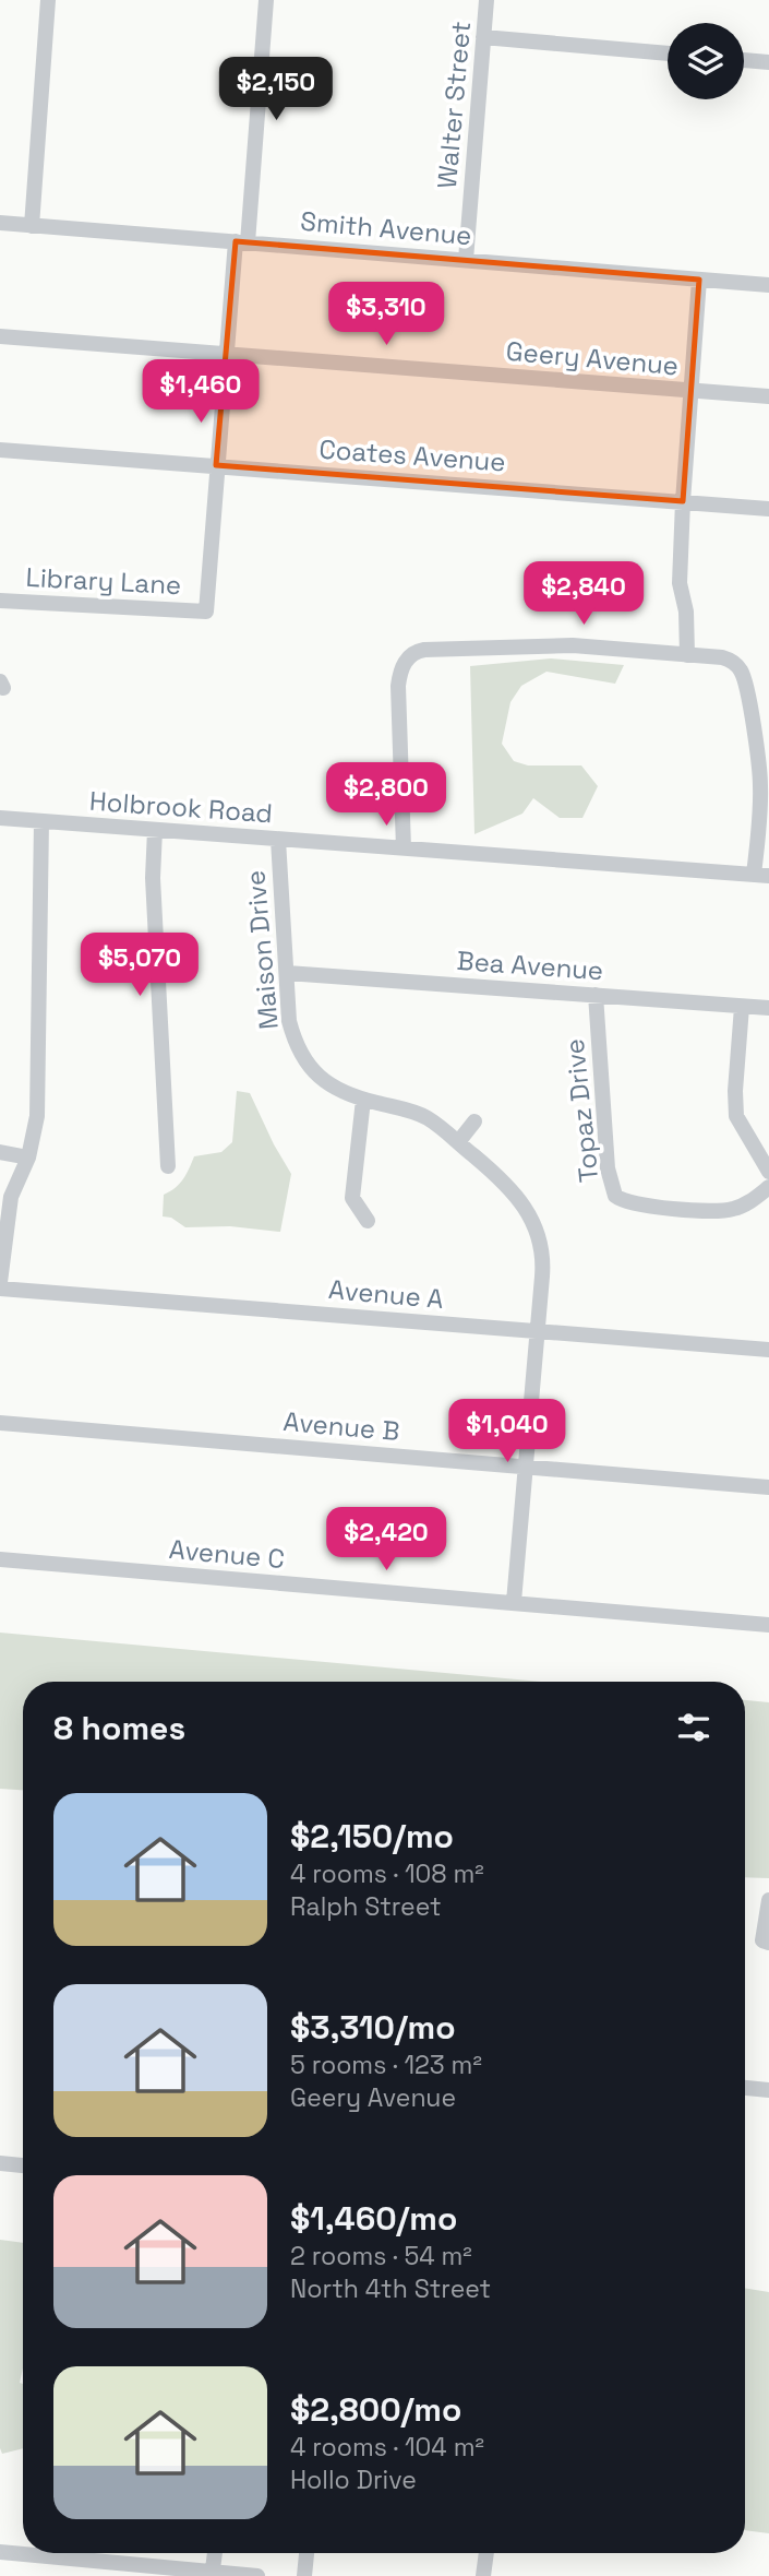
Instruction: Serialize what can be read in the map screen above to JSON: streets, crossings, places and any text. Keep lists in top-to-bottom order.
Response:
{
  "streets": {
    "street": [
      "Walter Street",
      "Smith Avenue",
      "Geery Avenue",
      "Coates Avenue",
      "Library Lane",
      "Holbrook Road",
      "Maison Drive",
      "Bea Avenue",
      "Topaz Drive",
      "Avenue A",
      "Avenue B",
      "Avenue C"
    ]
  },
  "crossings": [
    ["Walter Street", "Smith Avenue"],
    ["Coates Avenue", "Library Lane"],
    ["Holbrook Road", "Maison Drive"],
    ["Maison Drive", "Bea Avenue"],
    ["Maison Drive", "Avenue A"],
    ["Maison Drive", "Avenue B"],
    ["Maison Drive", "Avenue C"],
    ["Bea Avenue", "Topaz Drive"]
  ],
  "page": {
    "price": [
      "$2,150",
      "$3,310",
      "$1,460",
      "$2,840",
      "$2,800",
      "$5,070",
      "$1,040",
      "$2,420"
    ],
    "heading": "8 homes",
    "list": [
      {
        "name": "$2,150/mo",
        "note": "4 rooms · 108 m² · Ralph Street"
      },
      {
        "name": "$3,310/mo",
        "note": "5 rooms · 123 m² · Geery Avenue"
      },
      {
        "name": "$1,460/mo",
        "note": "2 rooms · 54 m² · North 4th Street"
      },
      {
        "name": "$2,800/mo",
        "note": "4 rooms · 104 m² · Hollo Drive"
      }
    ]
  }
}
